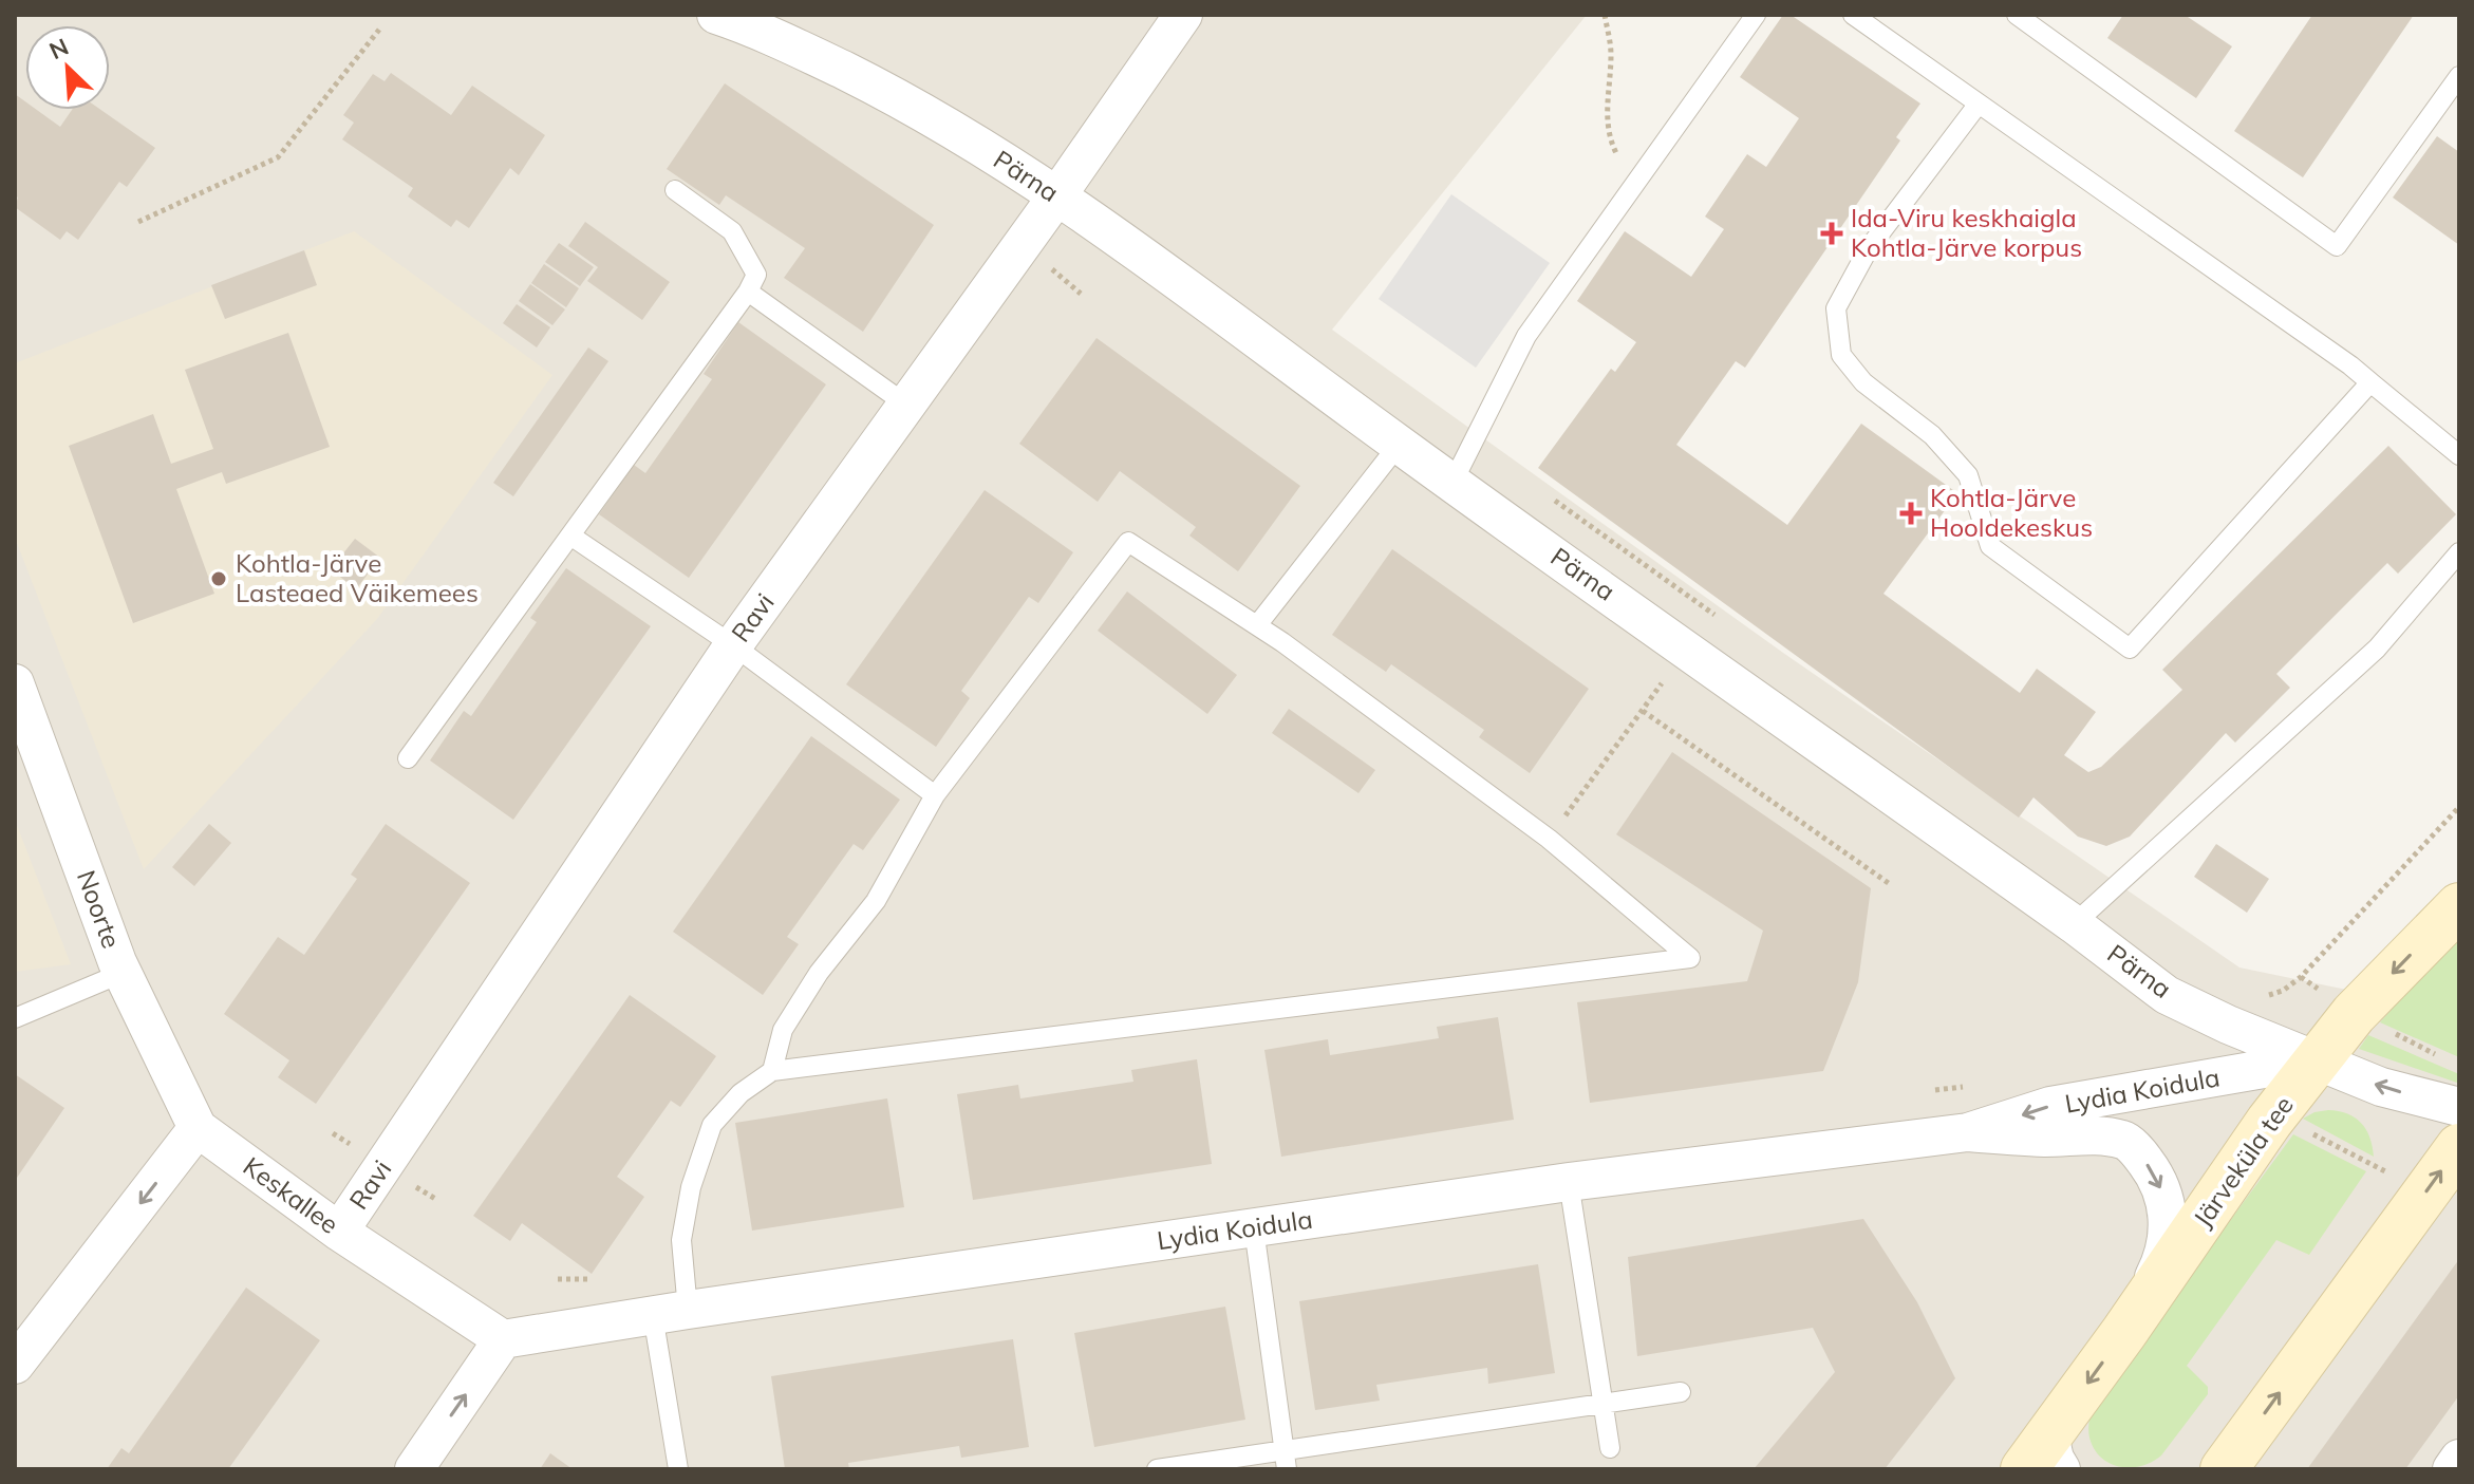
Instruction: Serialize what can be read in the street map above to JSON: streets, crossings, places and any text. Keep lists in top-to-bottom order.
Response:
{
  "streets": {
    "main road": ["Järveküla tee"],
    "street": [
      "Pärna",
      "Ravi",
      "Noorte",
      "Lydia Koidula",
      "Keskallee"
    ]
  },
  "crossings": [
    ["Pärna", "Ravi"],
    ["Pärna", "Lydia Koidula"],
    ["Pärna", "Järveküla tee"],
    ["Ravi", "Keskallee"],
    ["Noorte", "Keskallee"],
    ["Lydia Koidula", "Järveküla tee"],
    ["Lydia Koidula", "Keskallee"]
  ],
  "one_way": ["Järveküla tee"],
  "places": {
    "health": ["Ida-Viru keskhaigla Kohtla-Järve korpus", "Kohtla-Järve Hooldekeskus"],
    "other": ["Kohtla-Järve Lasteaed Väikemees"]
  },
  "north": "top left"
}
